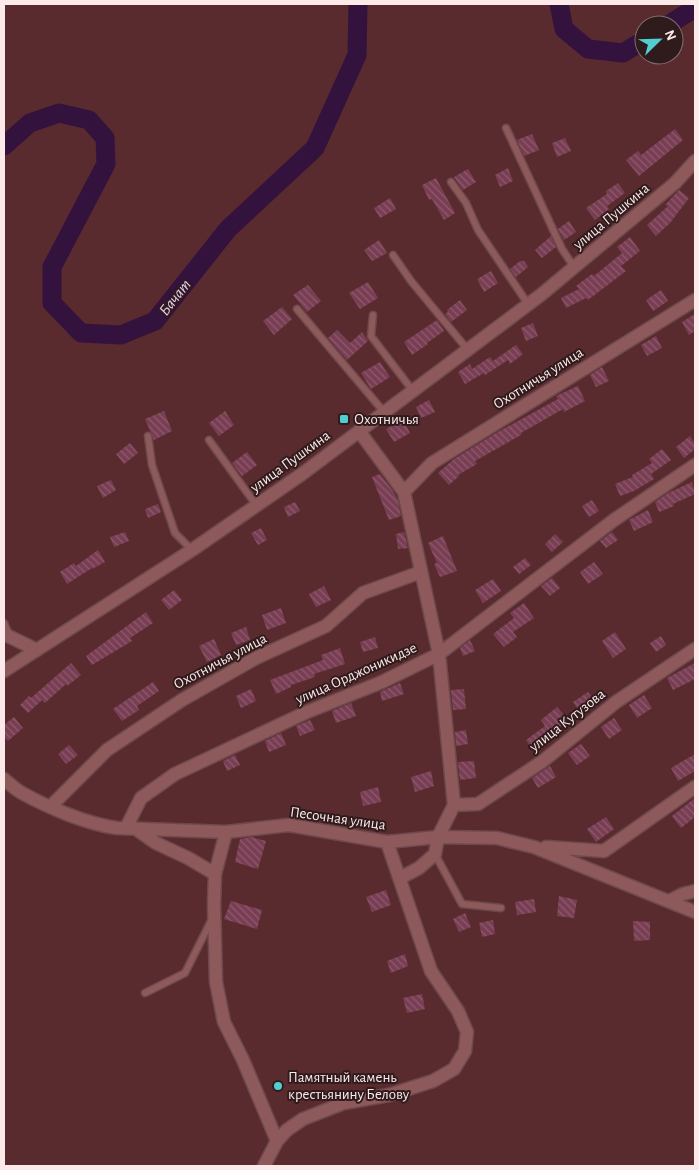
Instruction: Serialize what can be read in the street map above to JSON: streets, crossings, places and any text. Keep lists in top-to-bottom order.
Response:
{
  "streets": {
    "street": [
      "улица Пушкина",
      "Охотничья улица",
      "улица Орджоникидзе",
      "улица Кутузова",
      "Песочная улица"
    ]
  },
  "crossings": [
    ["Охотничья улица", "Песочная улица"],
    ["улица Орджоникидзе", "Песочная улица"]
  ],
  "water": ["Бачат"],
  "places": {
    "transit": ["Охотничья"],
    "other": ["Памятный камень крестьянину Белову"]
  },
  "north": "top right"
}
